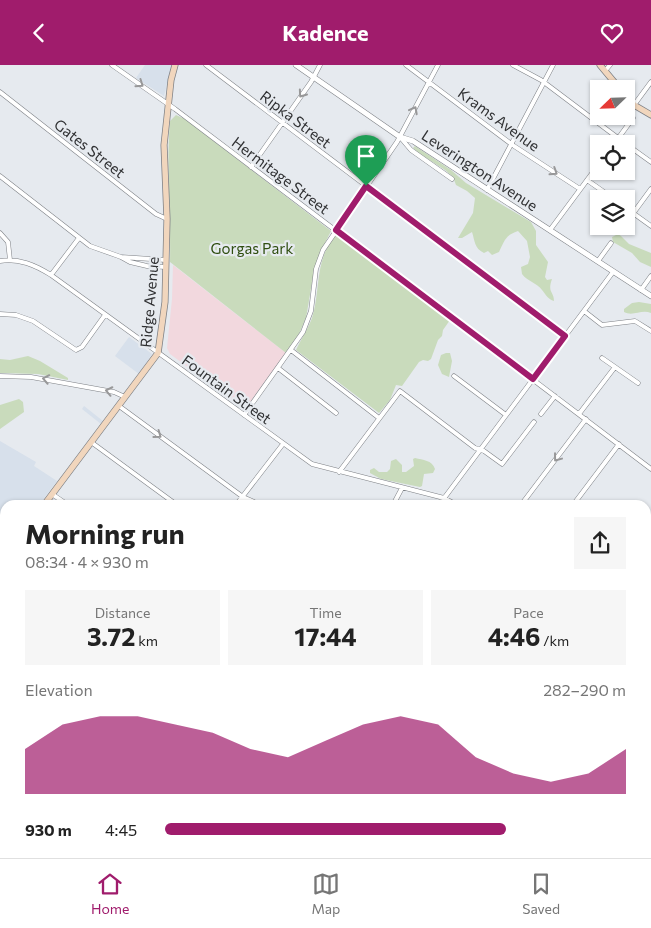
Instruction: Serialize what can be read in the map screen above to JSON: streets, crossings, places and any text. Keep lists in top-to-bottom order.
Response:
{
  "streets": {
    "main road": ["Ridge Avenue"],
    "street": [
      "Ripka Street",
      "Krams Avenue",
      "Gates Street",
      "Leverington Avenue",
      "Hermitage Street",
      "Fountain Street"
    ]
  },
  "crossings": [
    ["Gates Street", "Ridge Avenue"],
    ["Hermitage Street", "Ridge Avenue"],
    ["Ridge Avenue", "Fountain Street"]
  ],
  "one_way": ["Krams Avenue"],
  "parks": ["Gorgas Park"],
  "north": "bottom left",
  "page": {
    "header": "Kadence",
    "heading": ["Morning run", "08:34 · 4 × 930 m"],
    "stats": [
      ["Distance", "3.72 km"],
      ["Time", "17:44"],
      ["Pace", "4:46 /km"]
    ],
    "chart": ["Elevation", "282–290 m"],
    "list": [
      {
        "name": "930 m",
        "note": "4:45"
      }
    ],
    "tabs": ["Home", "Map", "Saved"]
  }
}
